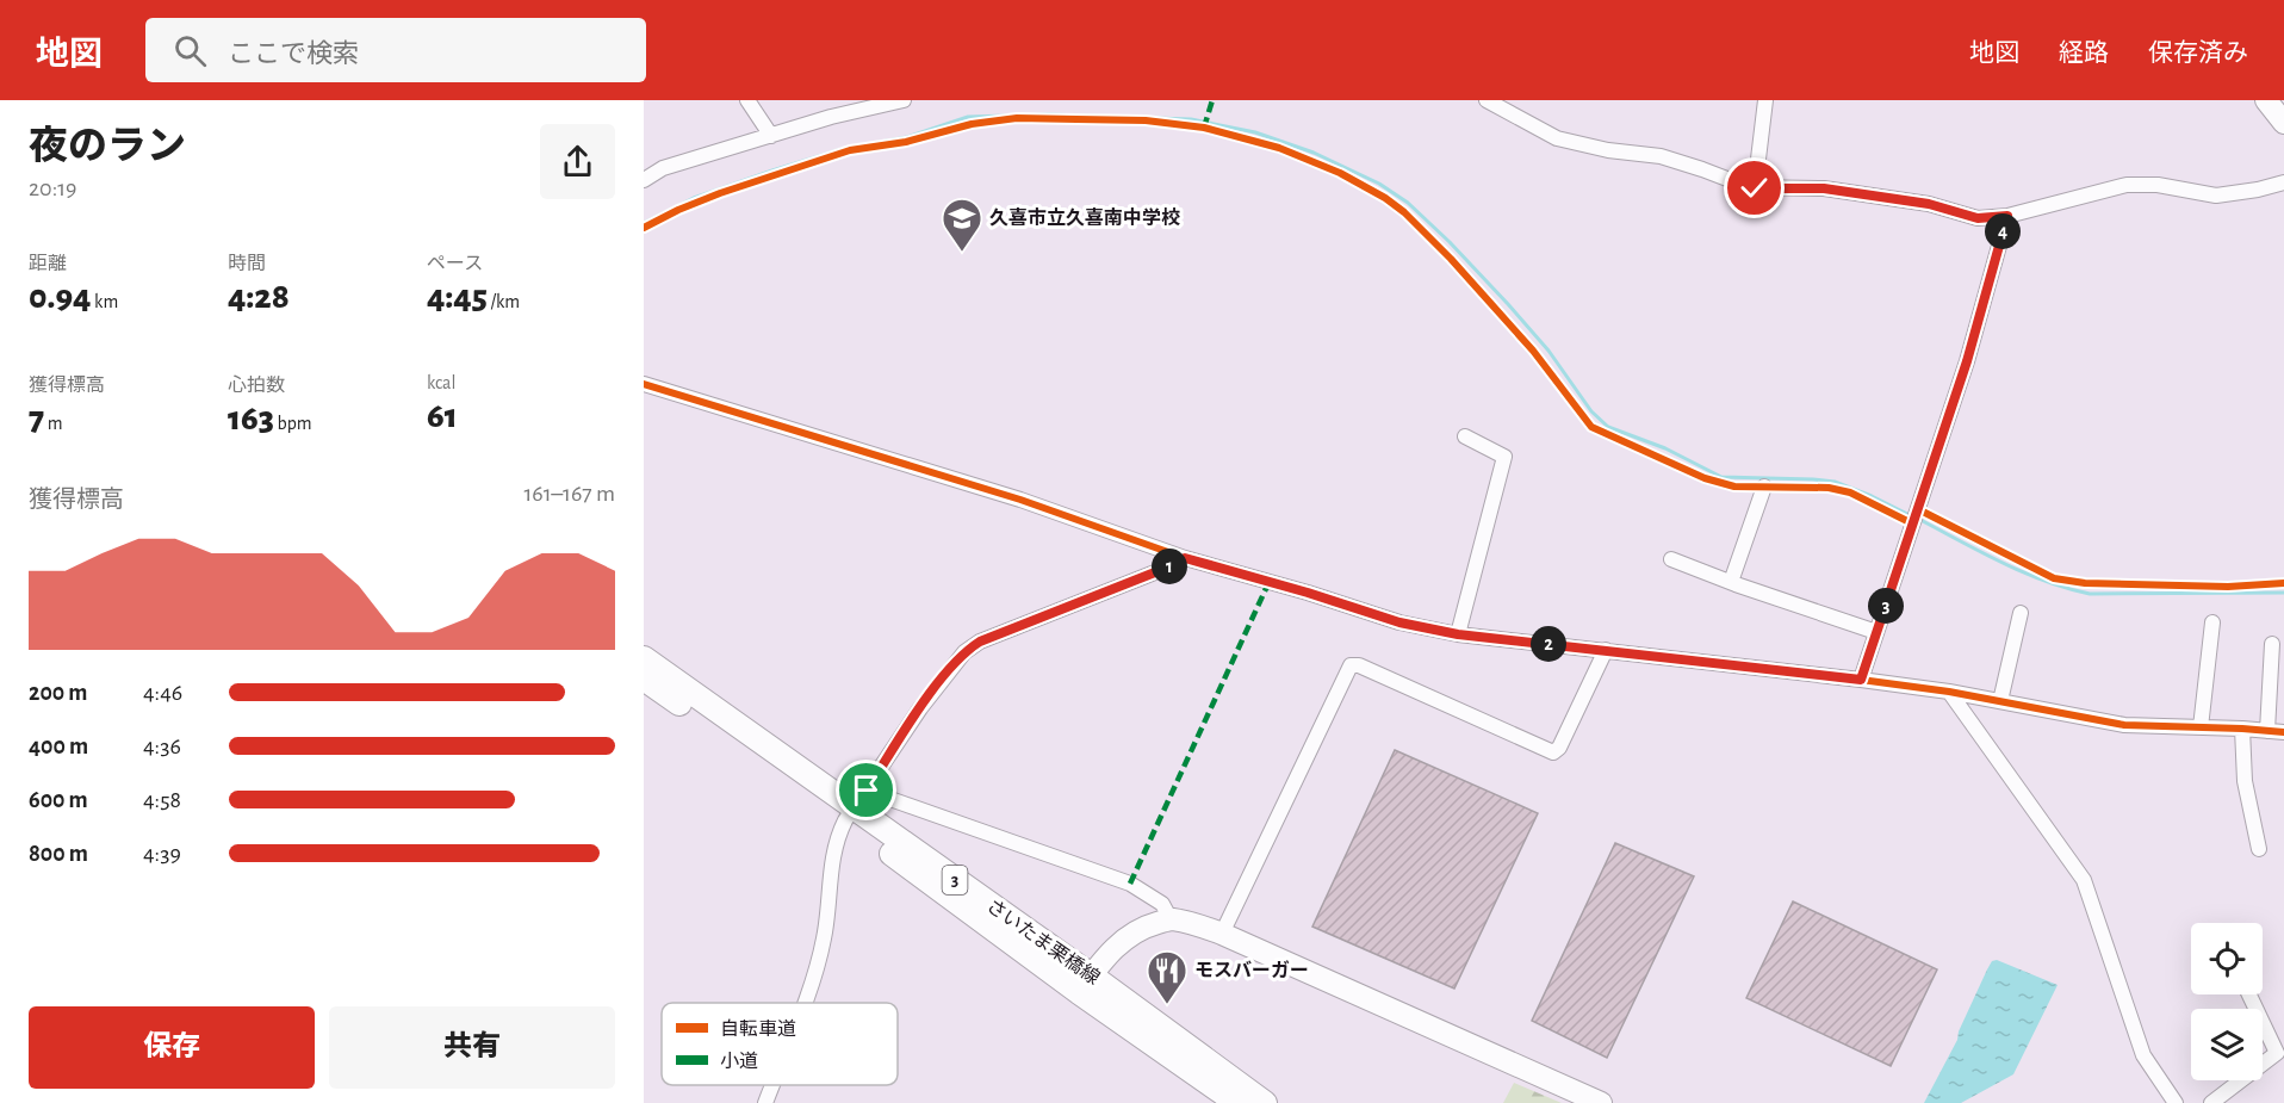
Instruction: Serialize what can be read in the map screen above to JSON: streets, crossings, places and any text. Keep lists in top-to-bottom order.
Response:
{
  "streets": {
    "main road": ["3", "さいたま栗橋線"]
  },
  "places": {
    "school or university": ["久喜市立久喜南中学校"],
    "restaurant": ["モスバーガー"]
  },
  "legend": ["自転車道", "小道"],
  "page": {
    "header": "地図",
    "search": "ここで検索",
    "nav": ["地図", "経路", "保存済み"],
    "heading": ["夜のラン", "20:19"],
    "pins": [
      "4",
      "1",
      "3",
      "2"
    ],
    "stats": [
      ["距離", "0.94 km"],
      ["時間", "4:28"],
      ["ペース", "4:45 /km"],
      ["獲得標高", "7 m"],
      ["心拍数", "163 bpm"],
      ["kcal", "61"]
    ],
    "chart": ["獲得標高", "161–167 m"],
    "list": [
      {
        "name": "200 m",
        "note": "4:46"
      },
      {
        "name": "400 m",
        "note": "4:36"
      },
      {
        "name": "600 m",
        "note": "4:58"
      },
      {
        "name": "800 m",
        "note": "4:39"
      }
    ],
    "buttons": ["保存", "共有"]
  }
}
